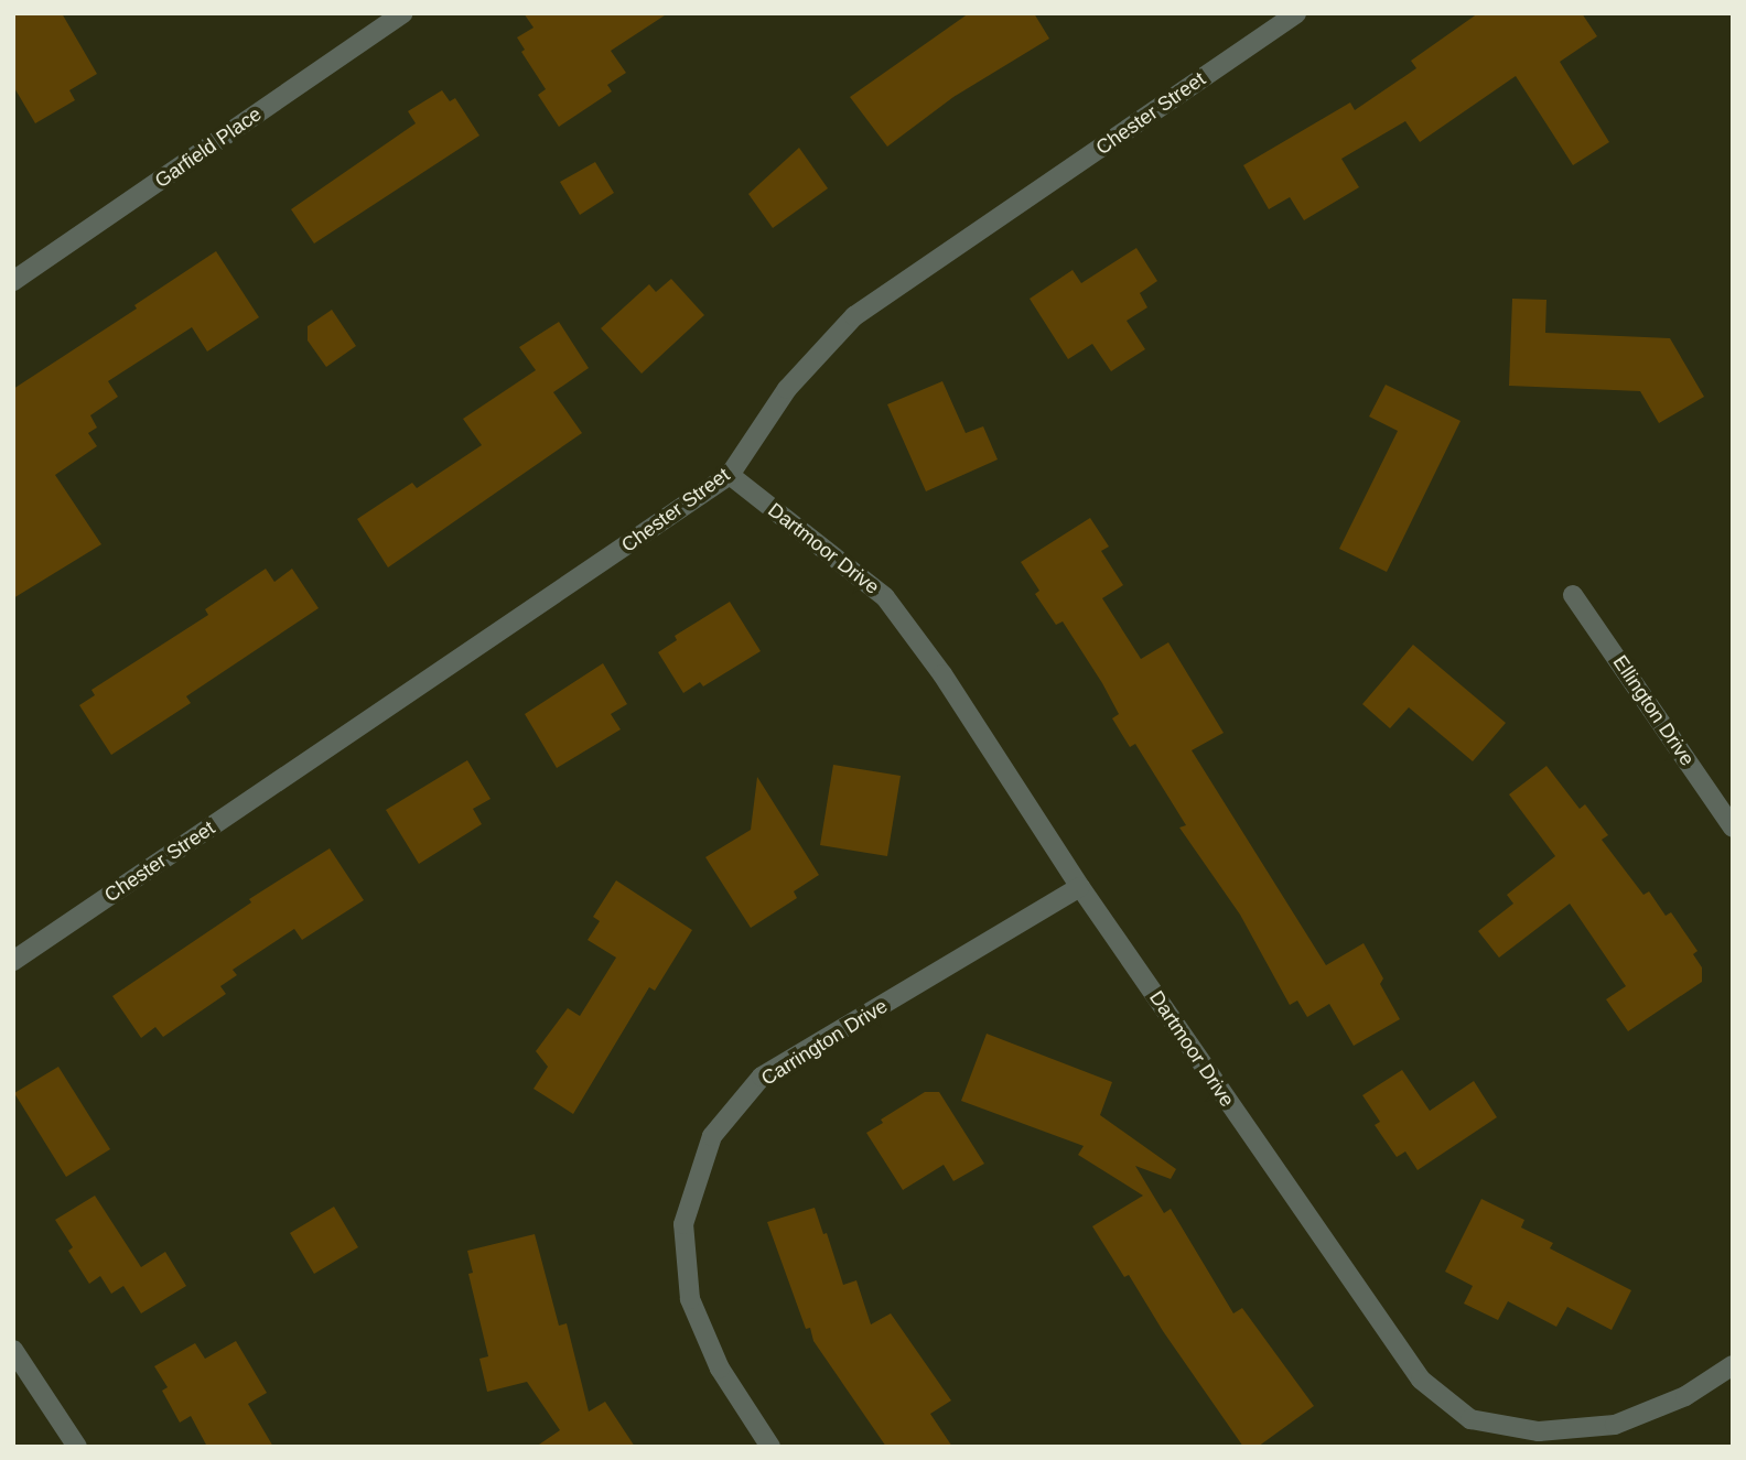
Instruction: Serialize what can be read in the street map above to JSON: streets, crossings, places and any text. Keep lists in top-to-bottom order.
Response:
{
  "streets": {
    "street": [
      "Chester Street",
      "Garfield Place",
      "Dartmoor Drive",
      "Ellington Drive",
      "Carrington Drive"
    ]
  },
  "crossings": [
    ["Chester Street", "Dartmoor Drive"],
    ["Dartmoor Drive", "Carrington Drive"]
  ]
}
